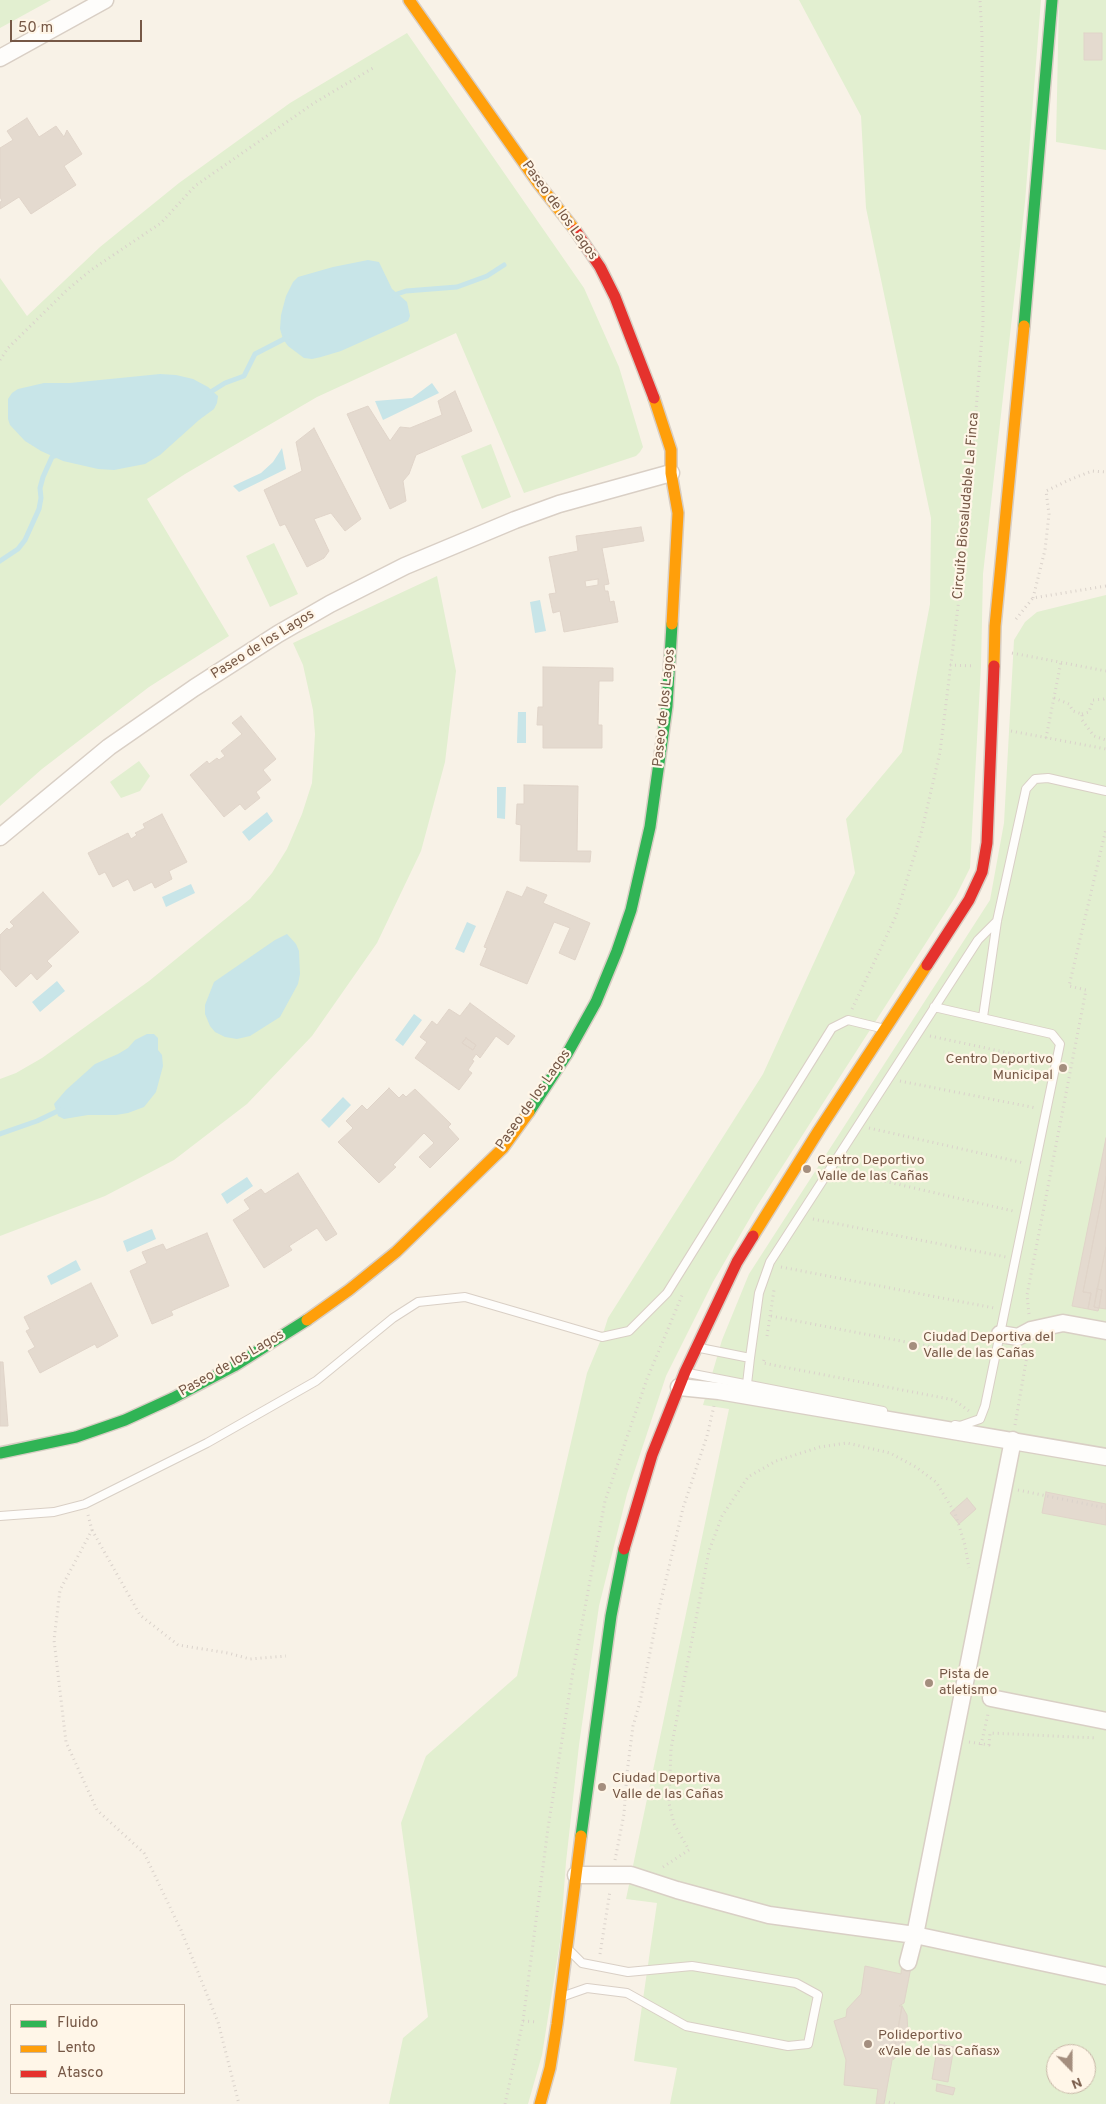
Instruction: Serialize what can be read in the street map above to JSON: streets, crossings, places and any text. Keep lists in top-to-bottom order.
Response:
{
  "streets": {
    "street": ["Paseo de los Lagos"],
    "path": ["Circuito Biosaludable La Finca"]
  },
  "places": [
    "Centro Deportivo Municipal",
    "Centro Deportivo Valle de las Cañas",
    "Ciudad Deportiva del Valle de las Cañas",
    "Pista de atletismo",
    "Ciudad Deportiva Valle de las Cañas",
    "Polideportivo «Vale de las Cañas»"
  ],
  "legend": ["Fluido", "Lento", "Atasco"],
  "scale_bar": "50 m",
  "north": "bottom"
}
